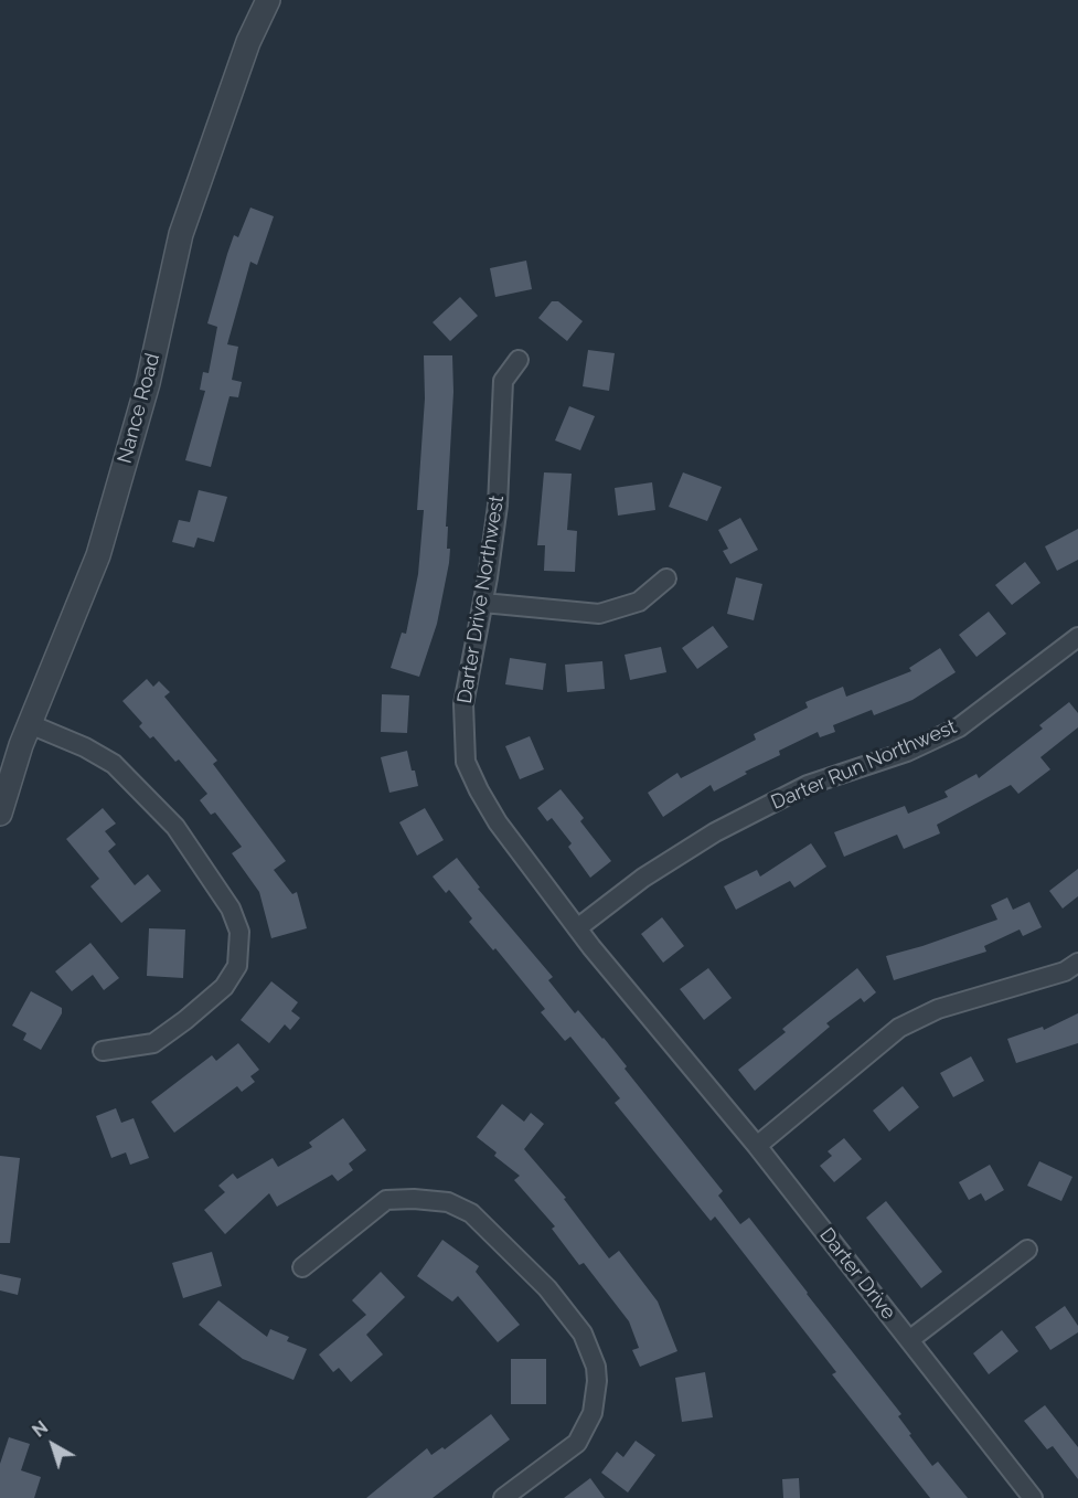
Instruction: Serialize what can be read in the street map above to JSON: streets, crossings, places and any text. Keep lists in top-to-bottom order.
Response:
{
  "streets": {
    "street": [
      "Nance Road",
      "Darter Drive Northwest",
      "Darter Run Northwest",
      "Darter Drive"
    ]
  },
  "crossings": [
    ["Darter Drive Northwest", "Darter Run Northwest"],
    ["Darter Drive Northwest", "Darter Drive"]
  ],
  "north": "top left"
}
